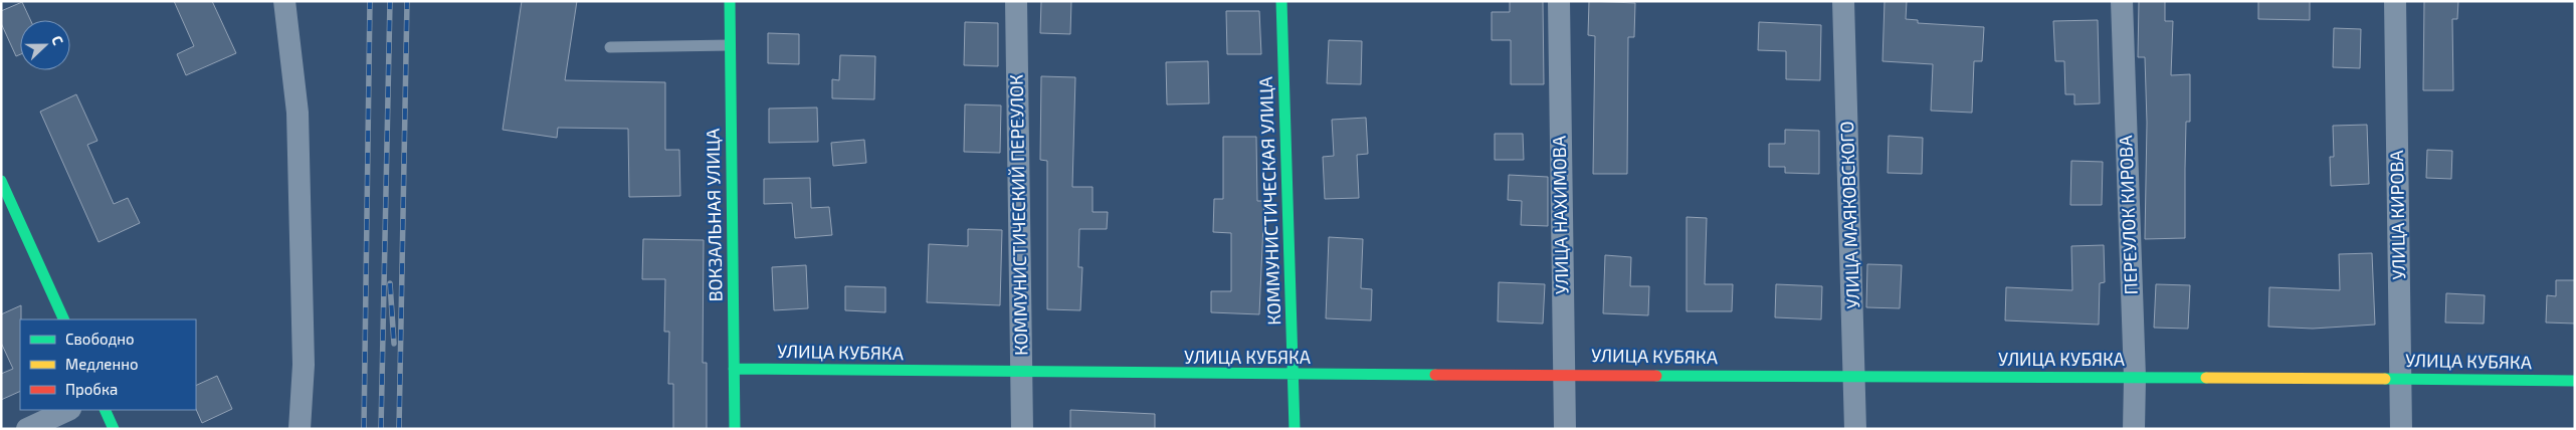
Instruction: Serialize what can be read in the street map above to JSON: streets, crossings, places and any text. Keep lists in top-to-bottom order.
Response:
{
  "streets": {
    "street": [
      "КОММУНИСТИЧЕСКАЯ УЛИЦА",
      "ВОКЗАЛЬНАЯ УЛИЦА",
      "КОММУНИСТИЧЕСКИЙ ПЕРЕУЛОК",
      "УЛИЦА НАХИМОВА",
      "УЛИЦА МАЯКОВСКОГО",
      "ПЕРЕУЛОК КИРОВА",
      "УЛИЦА КИРОВА",
      "УЛИЦА КУБЯКА"
    ]
  },
  "crossings": [
    ["КОММУНИСТИЧЕСКАЯ УЛИЦА", "УЛИЦА КУБЯКА"],
    ["ВОКЗАЛЬНАЯ УЛИЦА", "УЛИЦА КУБЯКА"],
    ["КОММУНИСТИЧЕСКИЙ ПЕРЕУЛОК", "УЛИЦА КУБЯКА"],
    ["УЛИЦА НАХИМОВА", "УЛИЦА КУБЯКА"],
    ["УЛИЦА МАЯКОВСКОГО", "УЛИЦА КУБЯКА"],
    ["ПЕРЕУЛОК КИРОВА", "УЛИЦА КУБЯКА"],
    ["УЛИЦА КИРОВА", "УЛИЦА КУБЯКА"]
  ],
  "legend": ["Свободно", "Медленно", "Пробка"],
  "north": "right"
}
